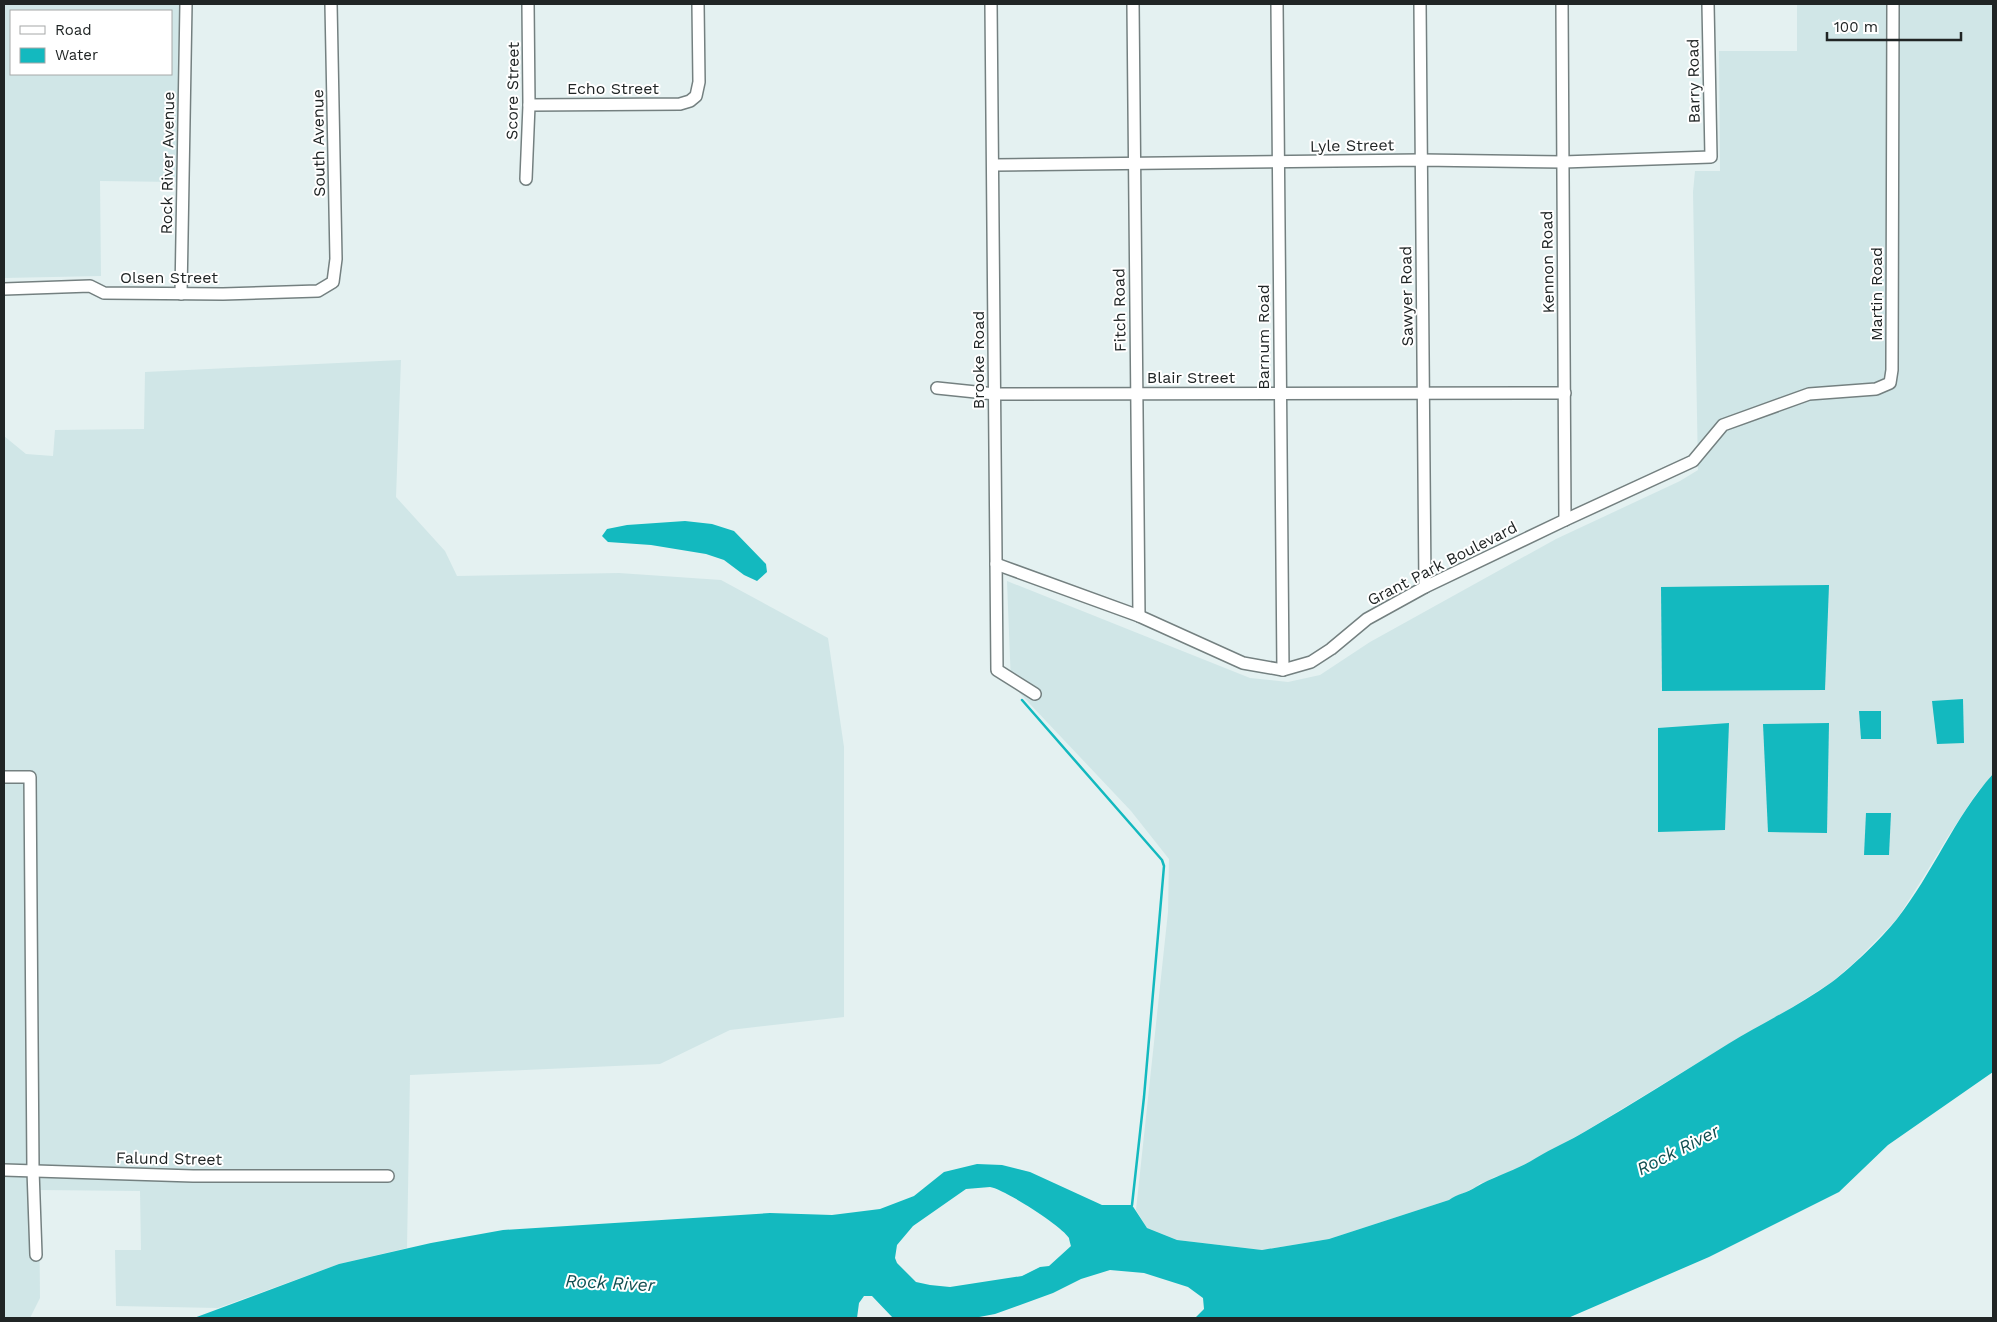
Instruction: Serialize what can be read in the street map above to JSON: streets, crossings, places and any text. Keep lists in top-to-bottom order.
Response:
{
  "streets": {
    "street": [
      "Barry Road",
      "Echo Street",
      "Score Street",
      "South Avenue",
      "Lyle Street",
      "Rock River Avenue",
      "Kennon Road",
      "Olsen Street",
      "Martin Road",
      "Sawyer Road",
      "Fitch Road",
      "Barnum Road",
      "Brooke Road",
      "Blair Street",
      "Grant Park Boulevard",
      "Falund Street"
    ]
  },
  "crossings": [
    ["Barry Road", "Lyle Street"],
    ["Echo Street", "Score Street"],
    ["South Avenue", "Olsen Street"],
    ["Lyle Street", "Kennon Road"],
    ["Lyle Street", "Sawyer Road"],
    ["Lyle Street", "Fitch Road"],
    ["Lyle Street", "Barnum Road"],
    ["Lyle Street", "Brooke Road"],
    ["Rock River Avenue", "Olsen Street"],
    ["Kennon Road", "Blair Street"],
    ["Kennon Road", "Grant Park Boulevard"],
    ["Martin Road", "Grant Park Boulevard"],
    ["Sawyer Road", "Blair Street"],
    ["Sawyer Road", "Grant Park Boulevard"],
    ["Fitch Road", "Blair Street"],
    ["Fitch Road", "Grant Park Boulevard"],
    ["Barnum Road", "Blair Street"],
    ["Barnum Road", "Grant Park Boulevard"],
    ["Brooke Road", "Blair Street"],
    ["Brooke Road", "Grant Park Boulevard"]
  ],
  "water": ["Rock River"],
  "legend": ["Road", "Water"],
  "scale_bar": "100 m"
}
